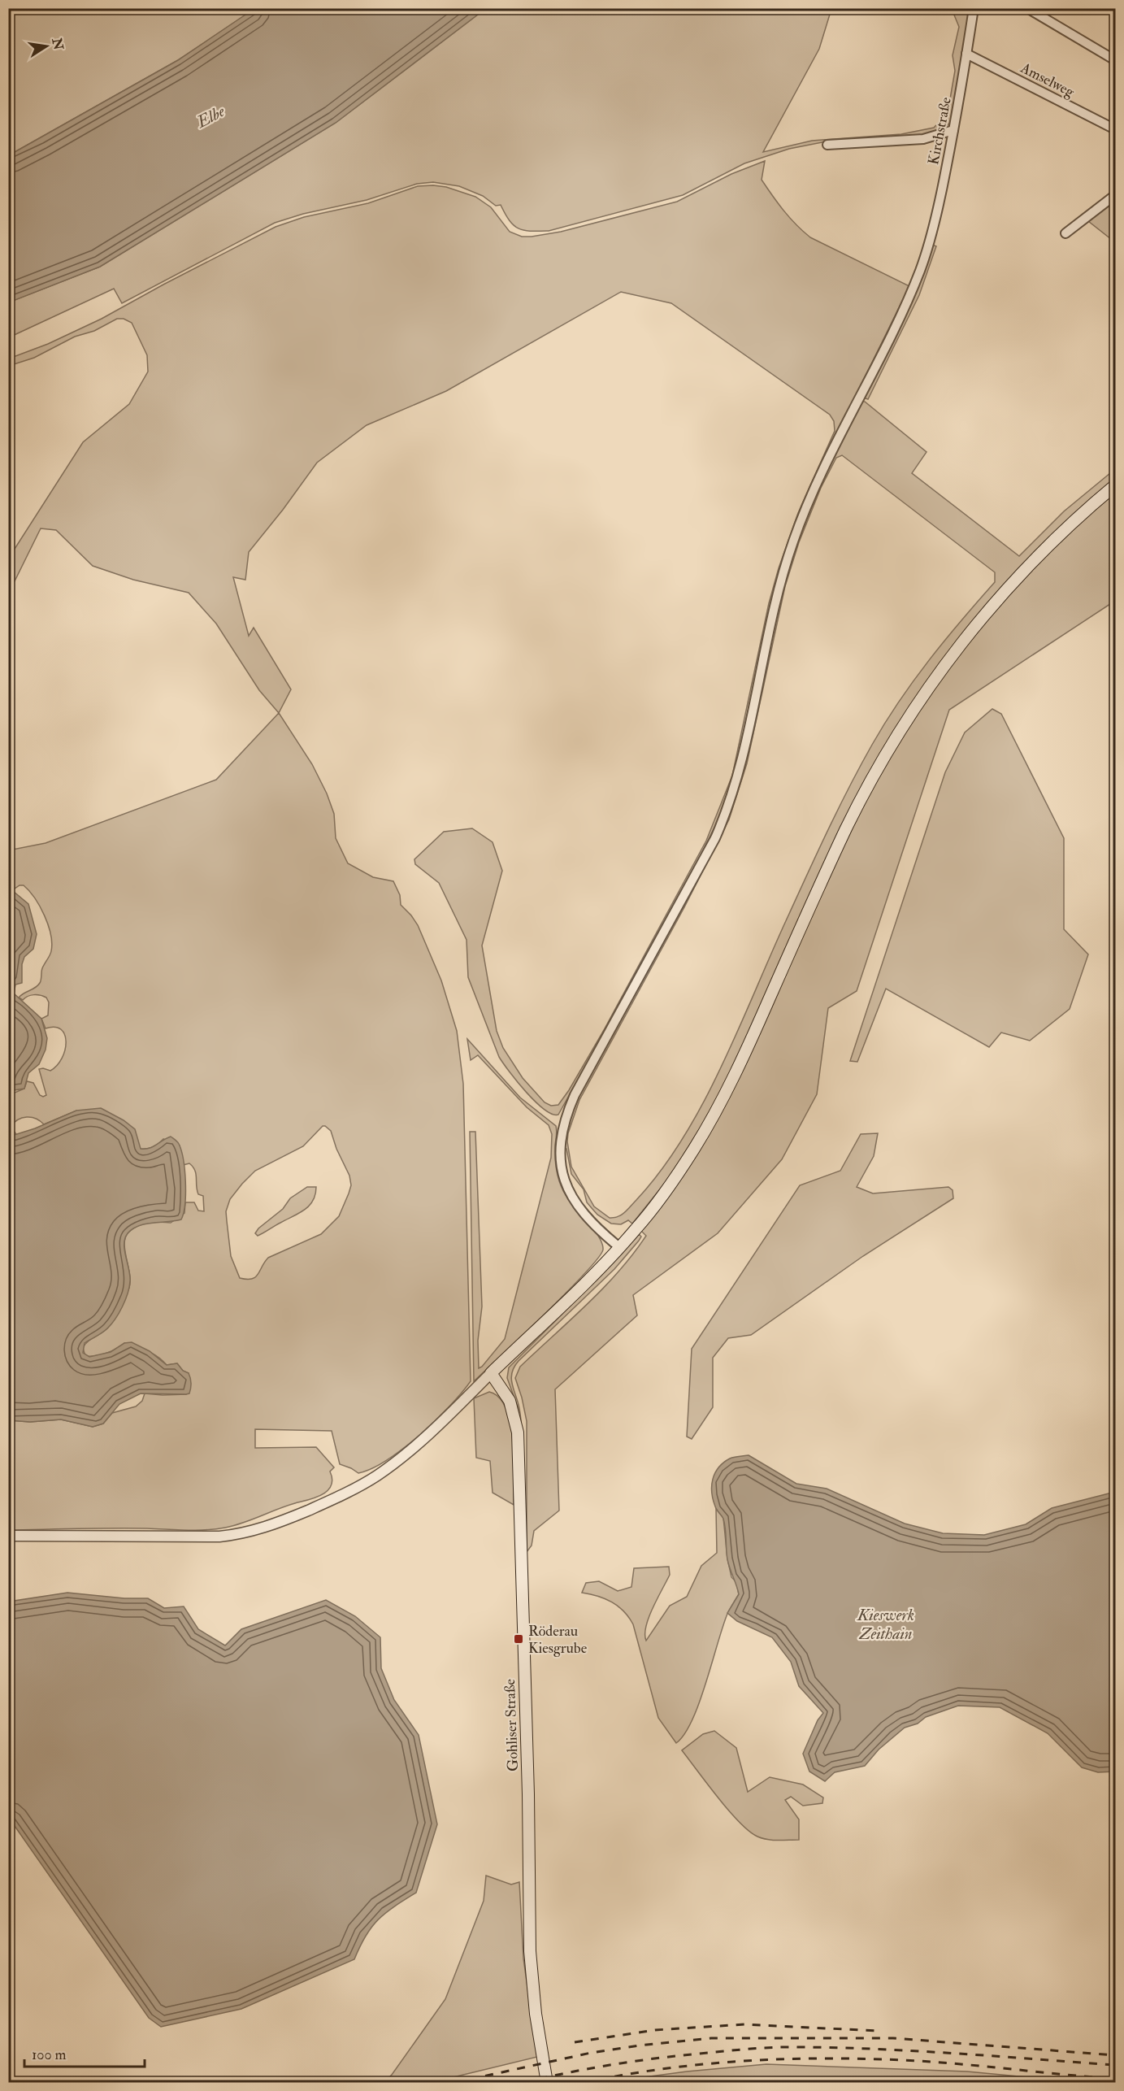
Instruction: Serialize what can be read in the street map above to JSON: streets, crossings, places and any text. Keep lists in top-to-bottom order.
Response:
{
  "streets": {
    "main road": ["Gohliser Straße"],
    "street": ["Amselweg", "Kirchstraße"]
  },
  "crossings": [
    ["Amselweg", "Kirchstraße"]
  ],
  "water": ["Elbe", "Kieswerk Zeithain"],
  "places": {
    "transit": ["Röderau Kiesgrube"]
  },
  "scale_bar": "100 m",
  "north": "right"
}
